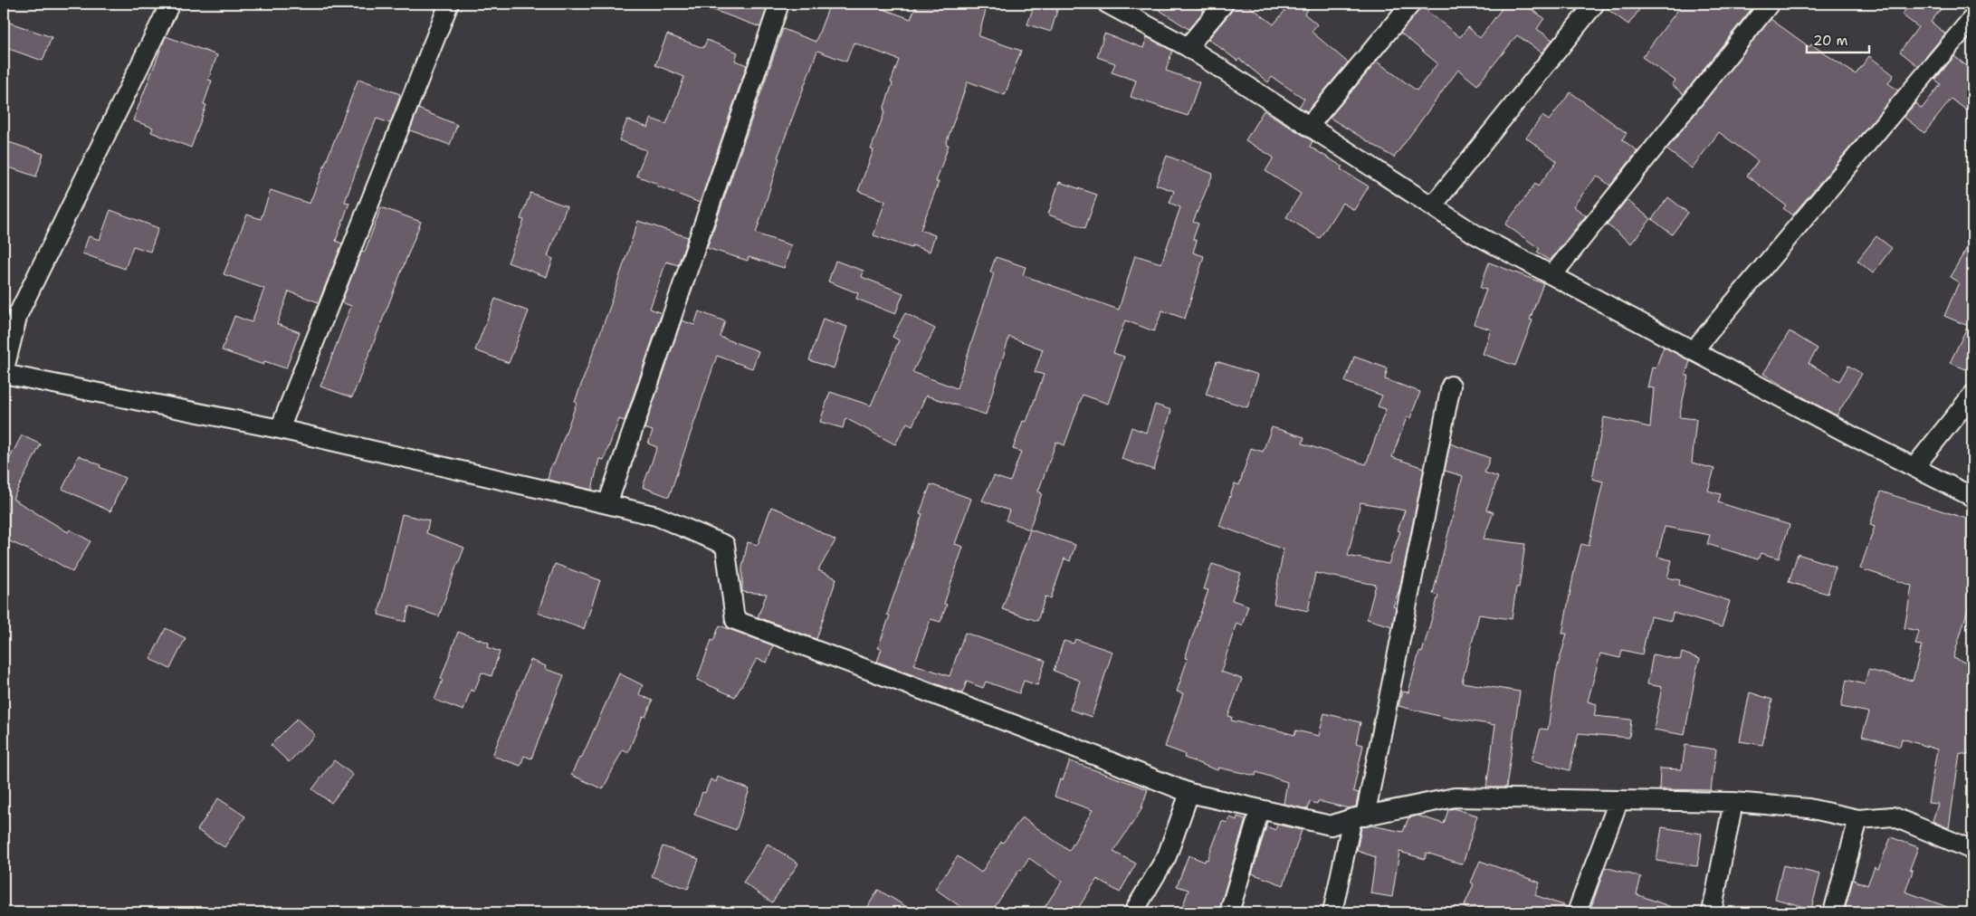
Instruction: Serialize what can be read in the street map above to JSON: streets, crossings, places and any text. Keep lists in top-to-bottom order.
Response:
{
  "scale_bar": "20 m"
}
